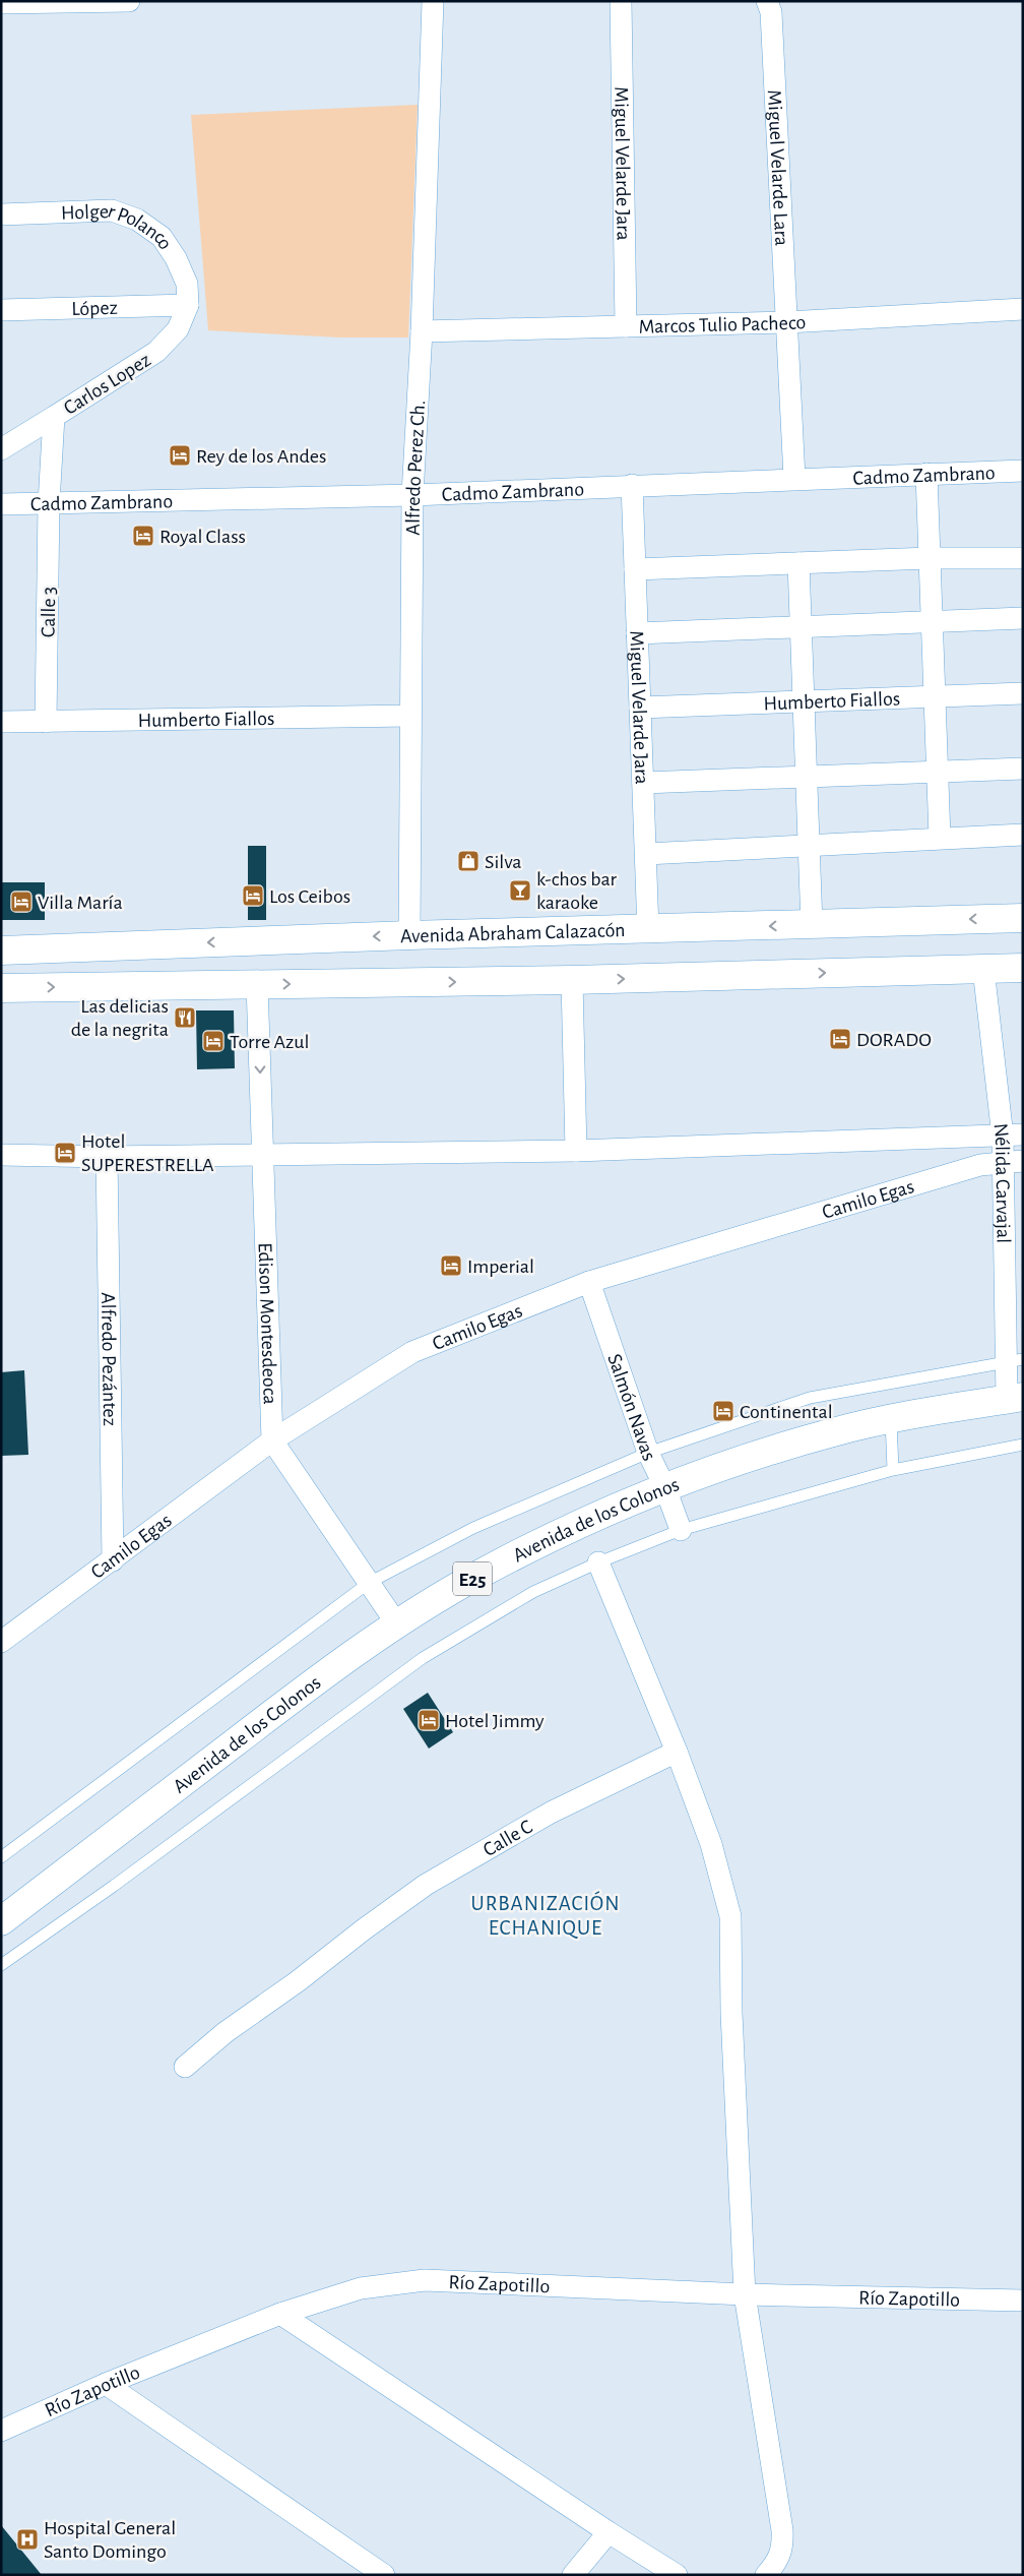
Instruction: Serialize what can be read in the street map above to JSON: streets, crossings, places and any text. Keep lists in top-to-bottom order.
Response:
{
  "streets": {
    "main road": ["Avenida Abraham Calazacón", "Avenida de los Colonos", "E25"],
    "street": [
      "Miguel Velarde Jara",
      "Miguel Velarde Lara",
      "Holger Polanco",
      "López",
      "Marcos Tulio Pacheco",
      "Carlos Lopez",
      "Alfredo Perez Ch.",
      "Cadmo Zambrano",
      "Calle 3",
      "Humberto Fiallos",
      "Nélida Carvajal",
      "Camilo Egas",
      "Edison Montesdeoca",
      "Alfredo Pezántez",
      "Salmón Navas",
      "Calle C",
      "Río Zapotillo"
    ]
  },
  "crossings": [
    ["Miguel Velarde Jara", "Marcos Tulio Pacheco"],
    ["Miguel Velarde Jara", "Cadmo Zambrano"],
    ["Miguel Velarde Jara", "Humberto Fiallos"],
    ["Miguel Velarde Jara", "Avenida Abraham Calazacón"],
    ["Miguel Velarde Lara", "Marcos Tulio Pacheco"],
    ["Miguel Velarde Lara", "Cadmo Zambrano"],
    ["Holger Polanco", "López"],
    ["Holger Polanco", "Carlos Lopez"],
    ["Marcos Tulio Pacheco", "Alfredo Perez Ch."],
    ["Carlos Lopez", "Cadmo Zambrano"],
    ["Carlos Lopez", "Calle 3"],
    ["Alfredo Perez Ch.", "Cadmo Zambrano"],
    ["Alfredo Perez Ch.", "Humberto Fiallos"],
    ["Alfredo Perez Ch.", "Avenida Abraham Calazacón"],
    ["Cadmo Zambrano", "Calle 3"],
    ["Calle 3", "Humberto Fiallos"],
    ["Nélida Carvajal", "Camilo Egas"],
    ["Nélida Carvajal", "Avenida de los Colonos"],
    ["Camilo Egas", "Edison Montesdeoca"],
    ["Camilo Egas", "Alfredo Pezántez"],
    ["Camilo Egas", "Salmón Navas"],
    ["Salmón Navas", "Avenida de los Colonos"]
  ],
  "one_way": ["Edison Montesdeoca"],
  "districts": ["URBANIZACIÓN ECHANIQUE"],
  "places": {
    "hotel": [
      "Rey de los Andes",
      "Royal Class",
      "Los Ceibos",
      "Villa María",
      "DORADO",
      "Torre Azul",
      "Hotel SUPERESTRELLA",
      "Imperial",
      "Continental",
      "Hotel Jimmy"
    ],
    "shop": ["Silva"],
    "bar": ["k-chos bar karaoke"],
    "restaurant": ["Las delicias de la negrita"],
    "hospital": ["Hospital General Santo Domingo"]
  }
}
